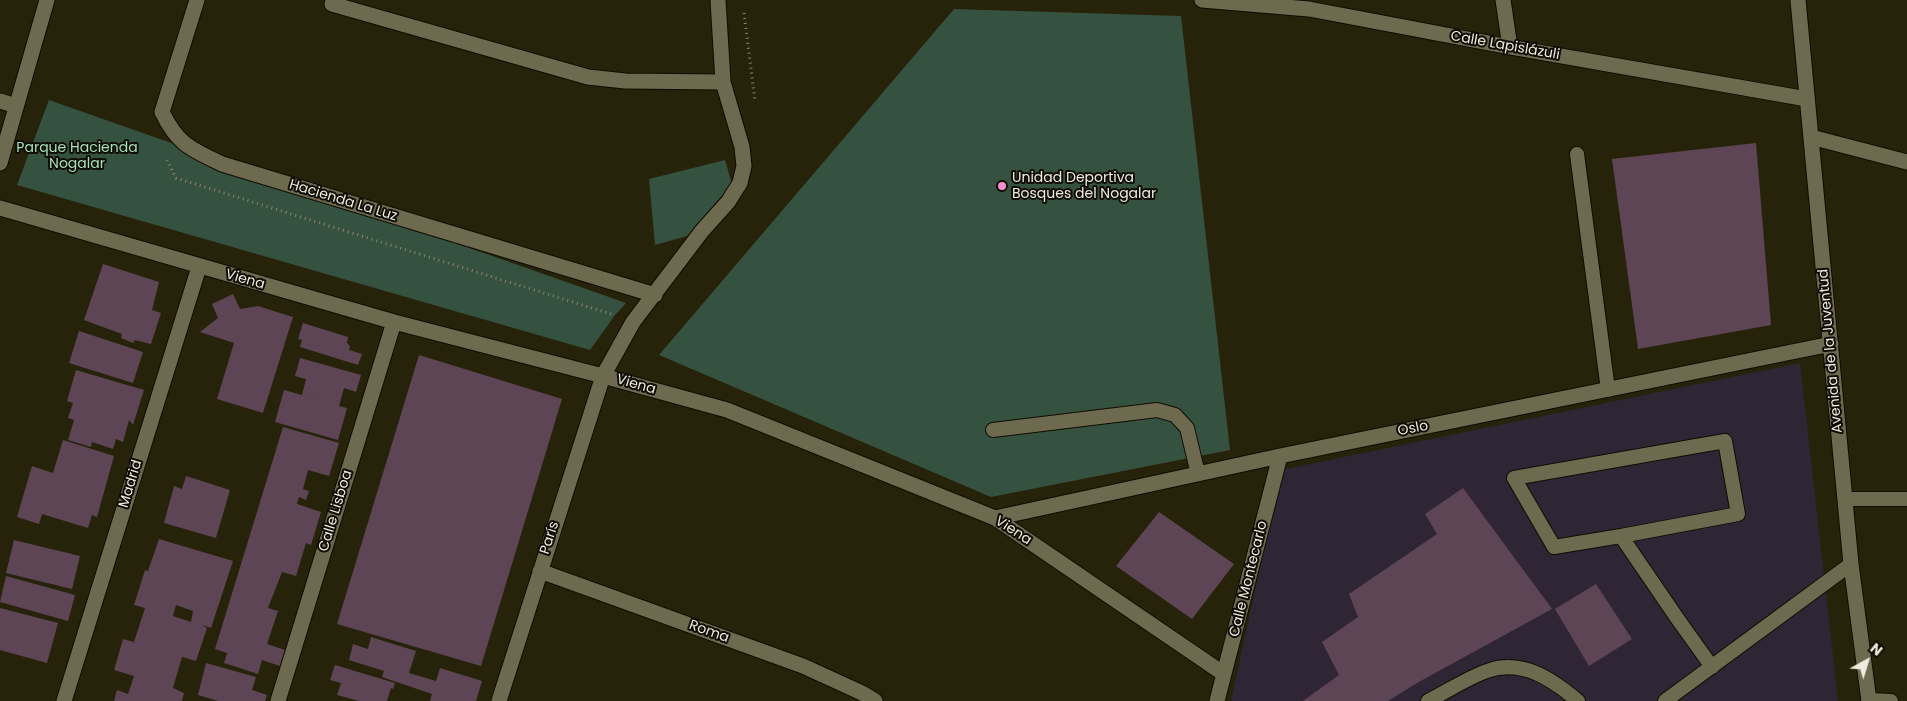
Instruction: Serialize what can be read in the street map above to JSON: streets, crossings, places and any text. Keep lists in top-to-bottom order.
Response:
{
  "streets": {
    "street": [
      "Calle Lapislázuli",
      "Hacienda La Luz",
      "Viena",
      "Avenida de la Juventud",
      "Oslo",
      "Madrid",
      "Calle Lisboa",
      "París",
      "Calle Montecarlo",
      "Roma"
    ]
  },
  "crossings": [
    ["Calle Lapislázuli", "Avenida de la Juventud"],
    ["Viena", "Oslo"],
    ["Viena", "Madrid"],
    ["Viena", "Calle Lisboa"],
    ["Viena", "París"],
    ["Viena", "Calle Montecarlo"],
    ["Avenida de la Juventud", "Oslo"],
    ["Oslo", "Calle Montecarlo"],
    ["París", "Roma"]
  ],
  "parks": ["Parque Hacienda Nogalar"],
  "places": ["Unidad Deportiva Bosques del Nogalar"],
  "north": "top right"
}
